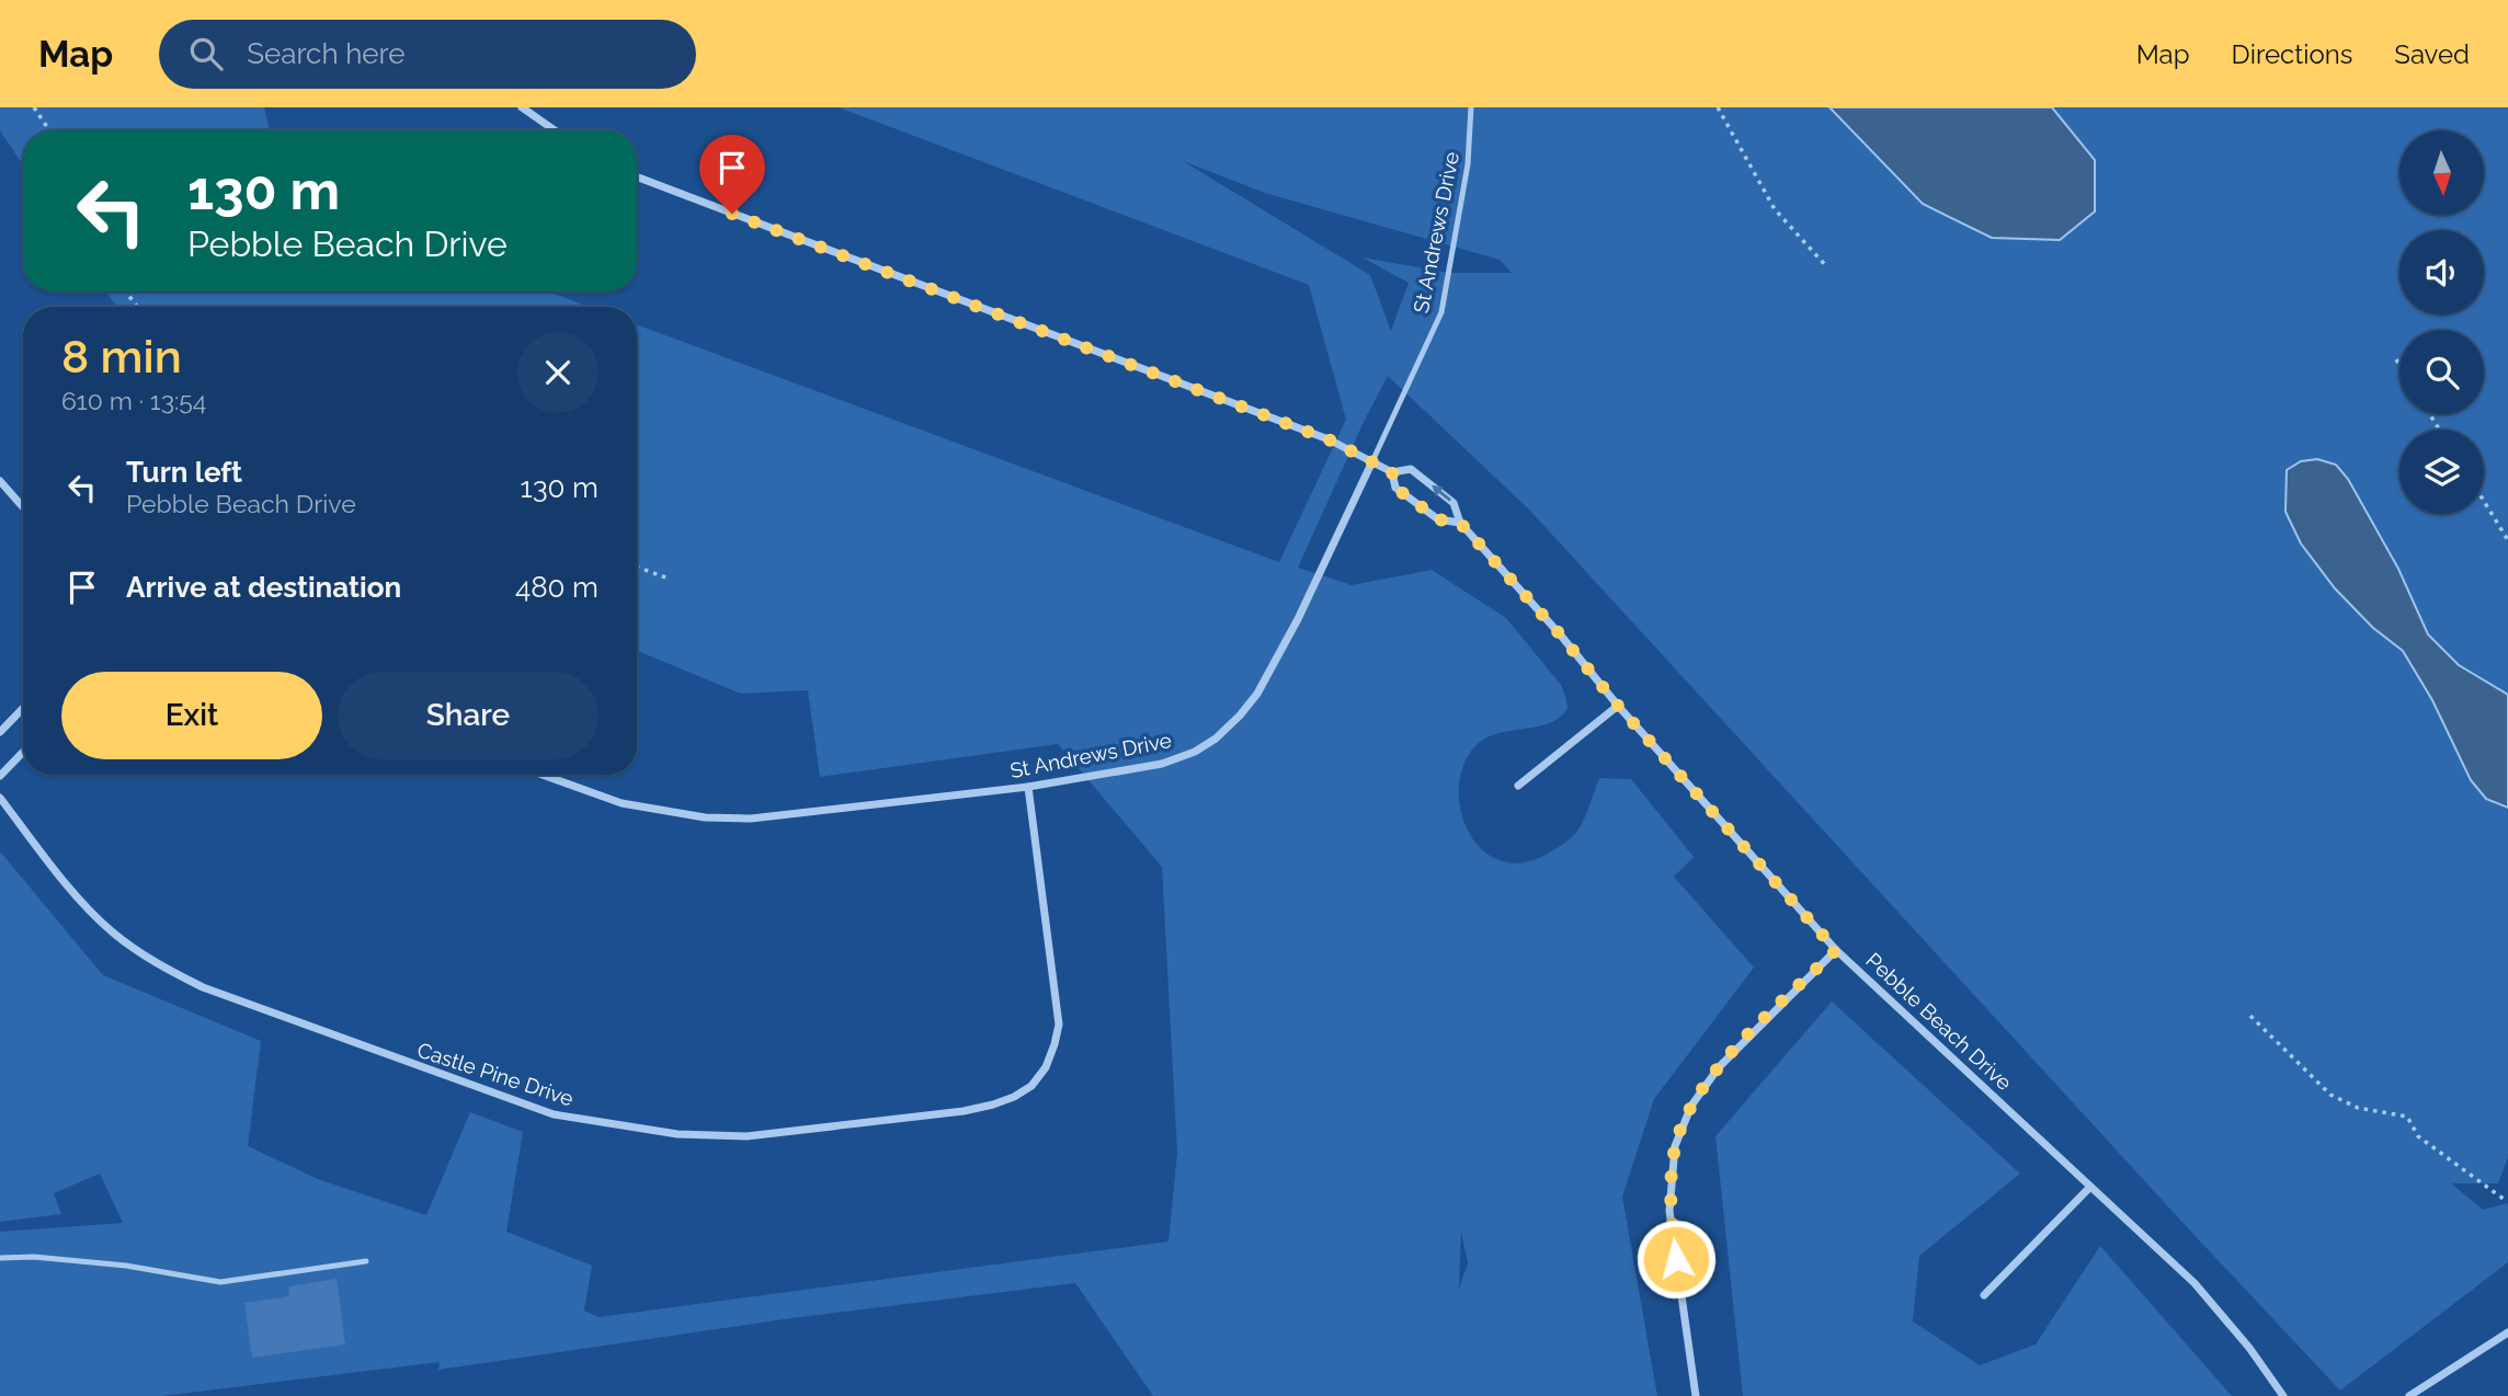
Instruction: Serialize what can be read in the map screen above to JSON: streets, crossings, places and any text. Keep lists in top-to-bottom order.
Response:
{
  "streets": {
    "street": ["St Andrews Drive", "Pebble Beach Drive", "Castle Pine Drive"]
  },
  "crossings": [
    ["St Andrews Drive", "Pebble Beach Drive"],
    ["St Andrews Drive", "Castle Pine Drive"]
  ],
  "north": "bottom",
  "page": {
    "header": "Map",
    "search": "Search here",
    "nav": ["Map", "Directions", "Saved"],
    "turn": ["130 m", "Pebble Beach Drive"],
    "heading": ["8 min", "610 m · 13:54"],
    "list": [
      {
        "name": "Turn left",
        "note": "Pebble Beach Drive",
        "value": "130 m"
      },
      {
        "name": "Arrive at destination",
        "value": "480 m"
      }
    ],
    "buttons": ["Exit", "Share"]
  }
}
